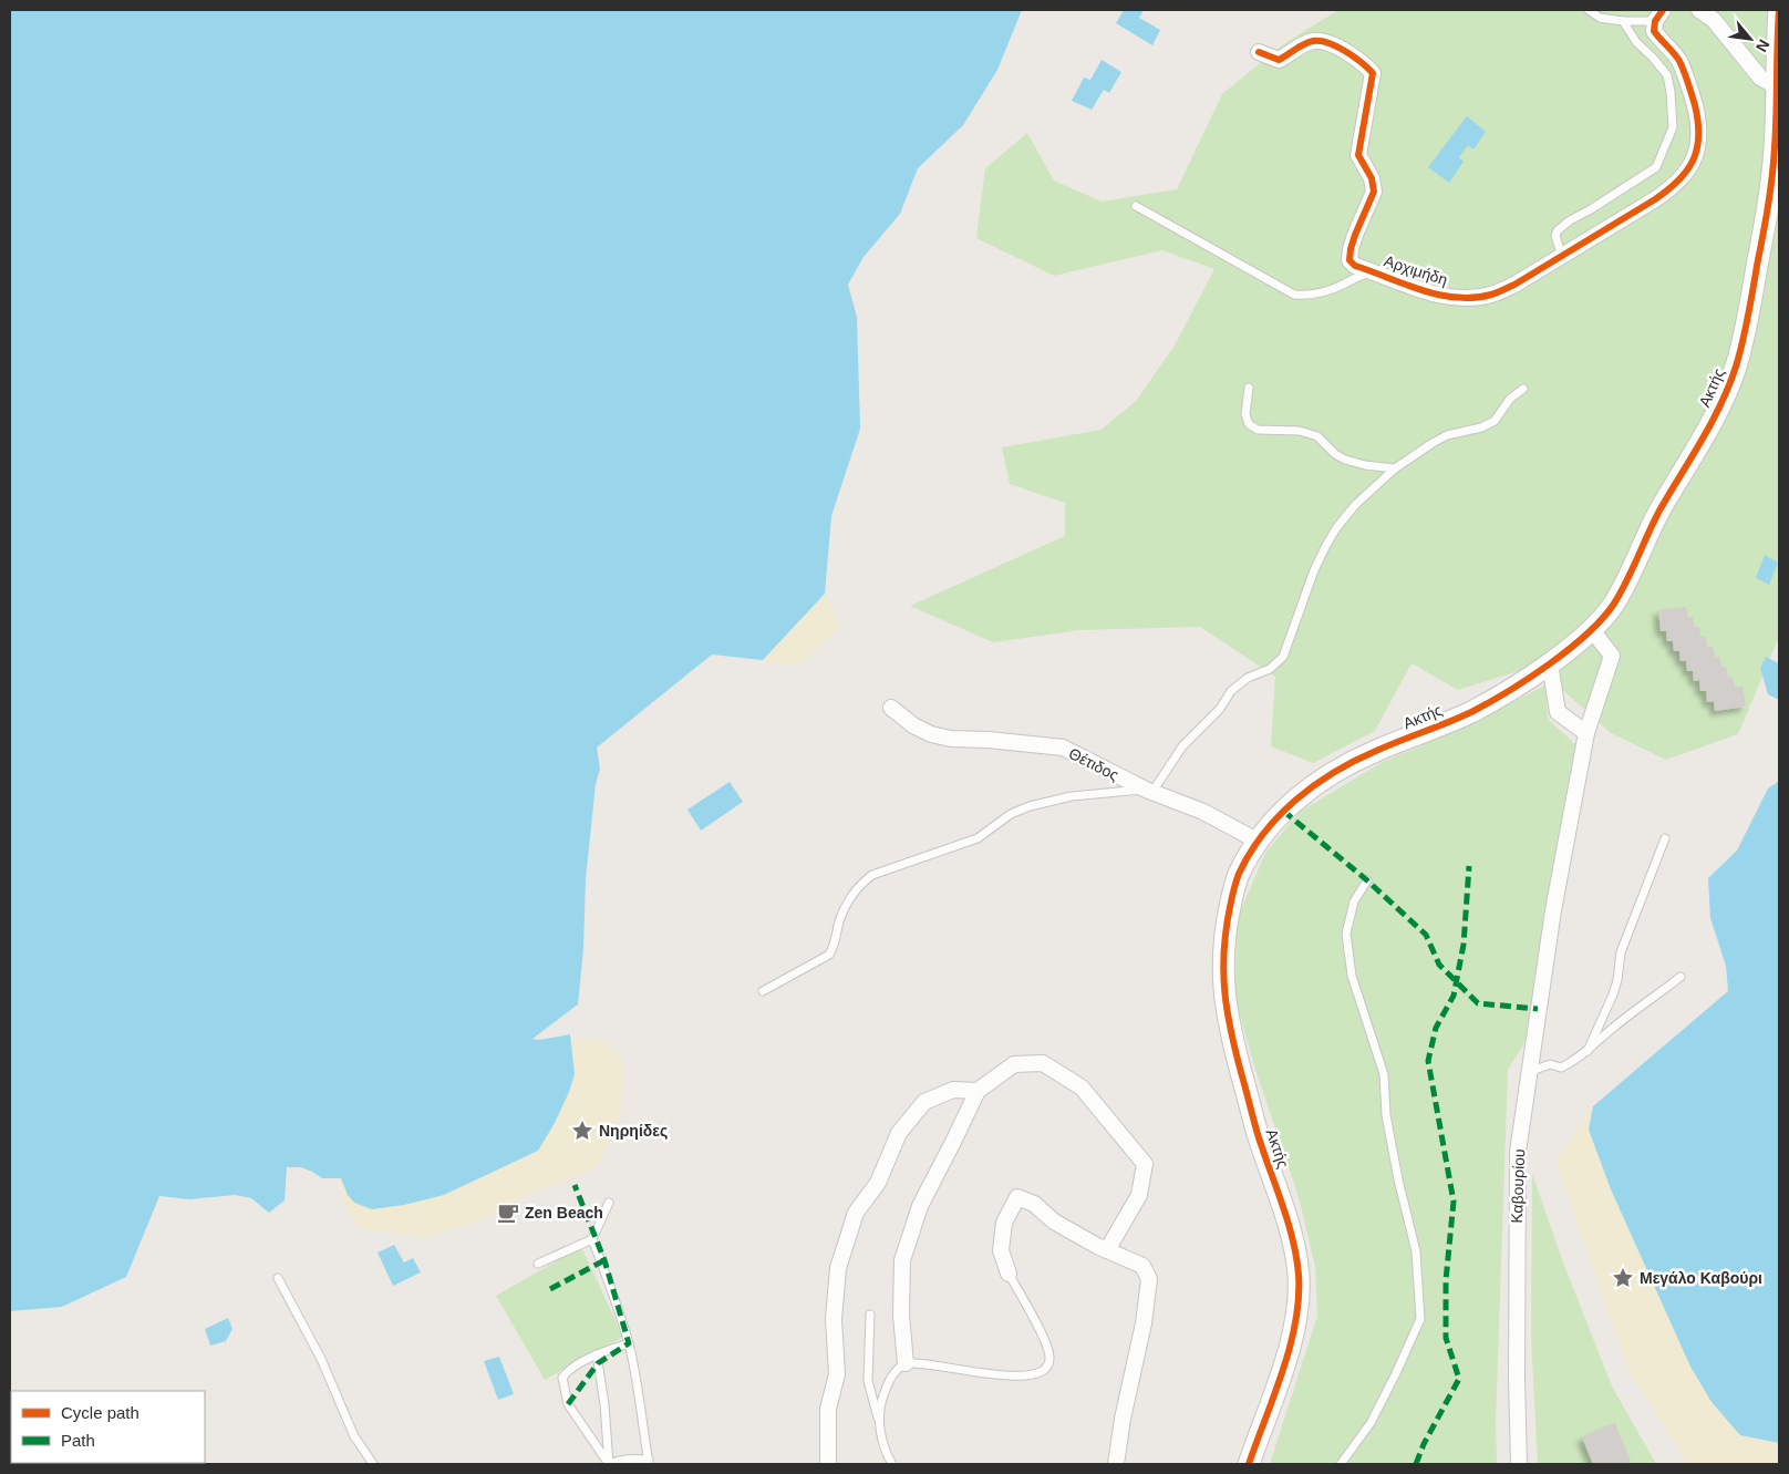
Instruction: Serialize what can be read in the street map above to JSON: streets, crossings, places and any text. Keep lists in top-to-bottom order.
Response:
{
  "streets": {
    "street": [
      "Αρχιμήδη",
      "Ακτής",
      "Θέτιδος",
      "Καβουρίου"
    ]
  },
  "crossings": [
    ["Ακτής", "Θέτιδος"],
    ["Ακτής", "Καβουρίου"]
  ],
  "places": {
    "place": ["Νηρηίδες", "Μεγάλο Καβούρι"],
    "cafe": ["Zen Beach"]
  },
  "legend": ["Cycle path", "Path"],
  "north": "bottom right"
}
